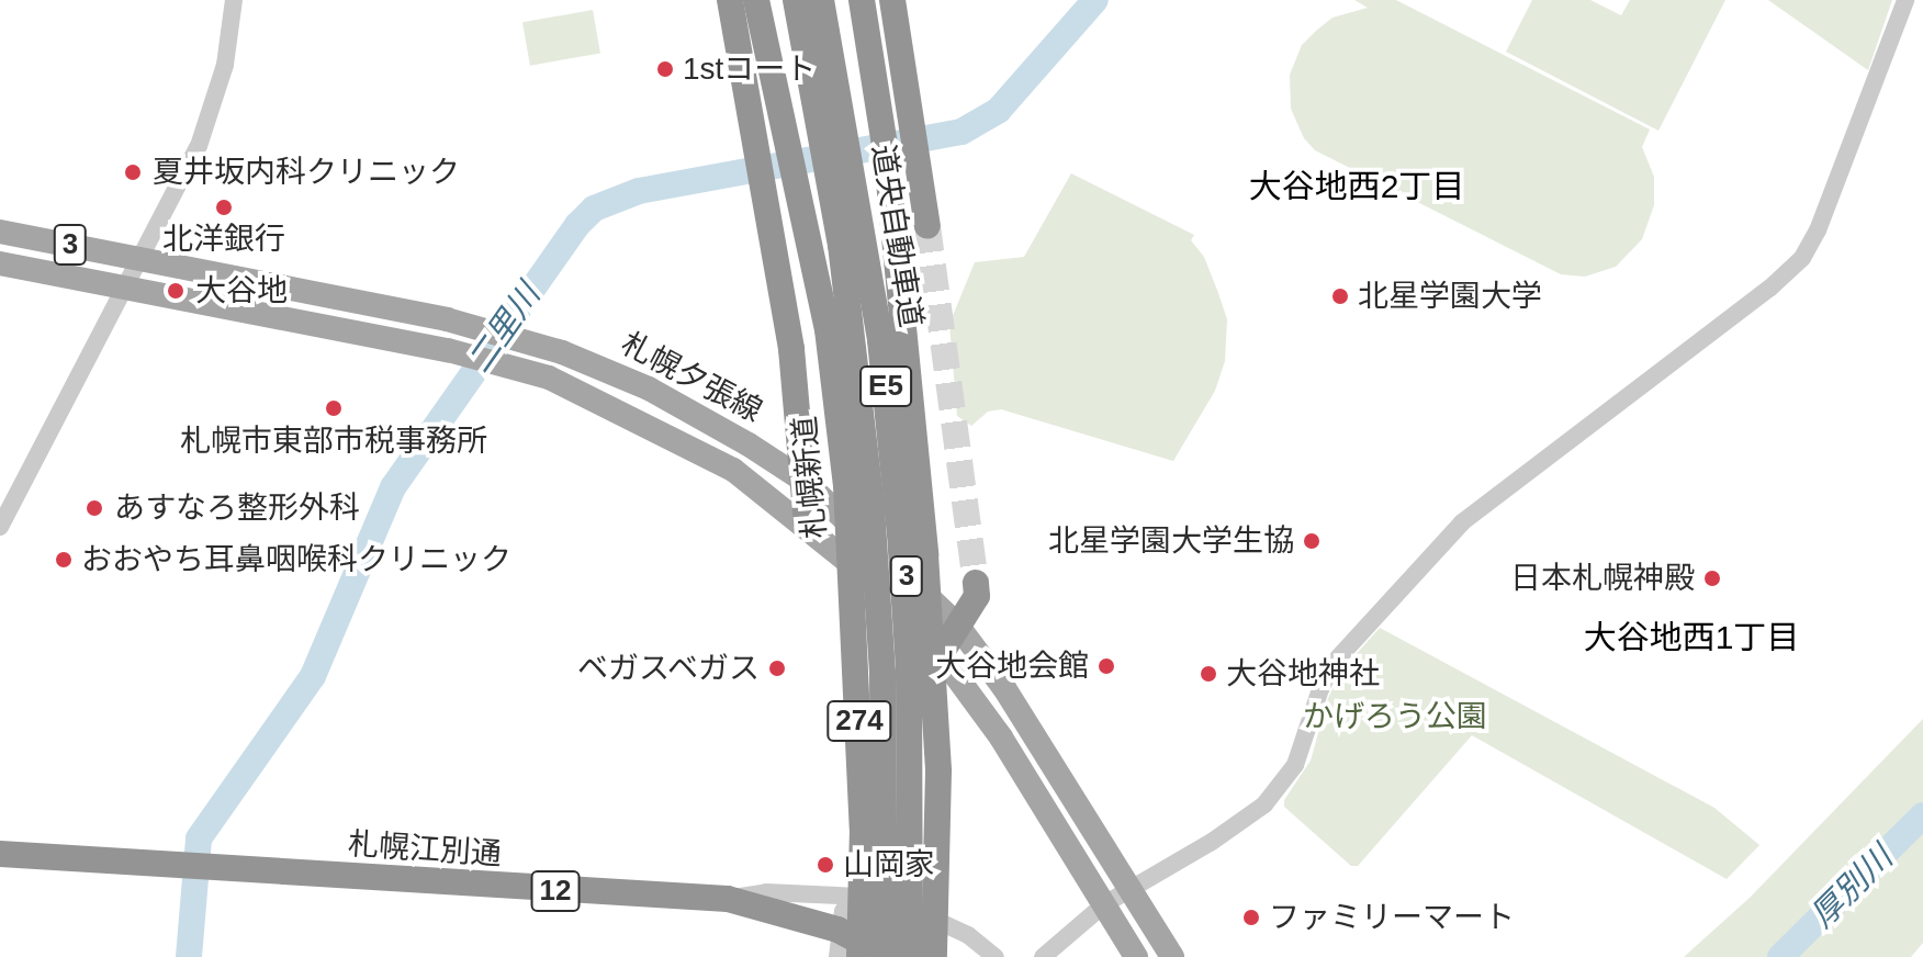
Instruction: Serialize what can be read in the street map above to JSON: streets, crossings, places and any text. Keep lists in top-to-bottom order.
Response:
{
  "streets": {
    "highway": [
      "道央自動車道",
      "E5",
      "札幌新道",
      "274",
      "札幌江別通",
      "12"
    ],
    "main road": ["3", "札幌夕張線"]
  },
  "crossings": [
    ["道央自動車道", "札幌江別通"]
  ],
  "districts": ["大谷地西2丁目", "大谷地西1丁目"],
  "water": ["二里川", "厚別川"],
  "parks": ["かげろう公園"],
  "places": [
    "1stコート",
    "夏井坂内科クリニック",
    "北洋銀行",
    "大谷地",
    "北星学園大学",
    "札幌市東部市税事務所",
    "あすなろ整形外科",
    "北星学園大学生協",
    "おおやち耳鼻咽喉科クリニック",
    "日本札幌神殿",
    "大谷地会館",
    "ベガスベガス",
    "大谷地神社",
    "山岡家",
    "ファミリーマート"
  ]
}
